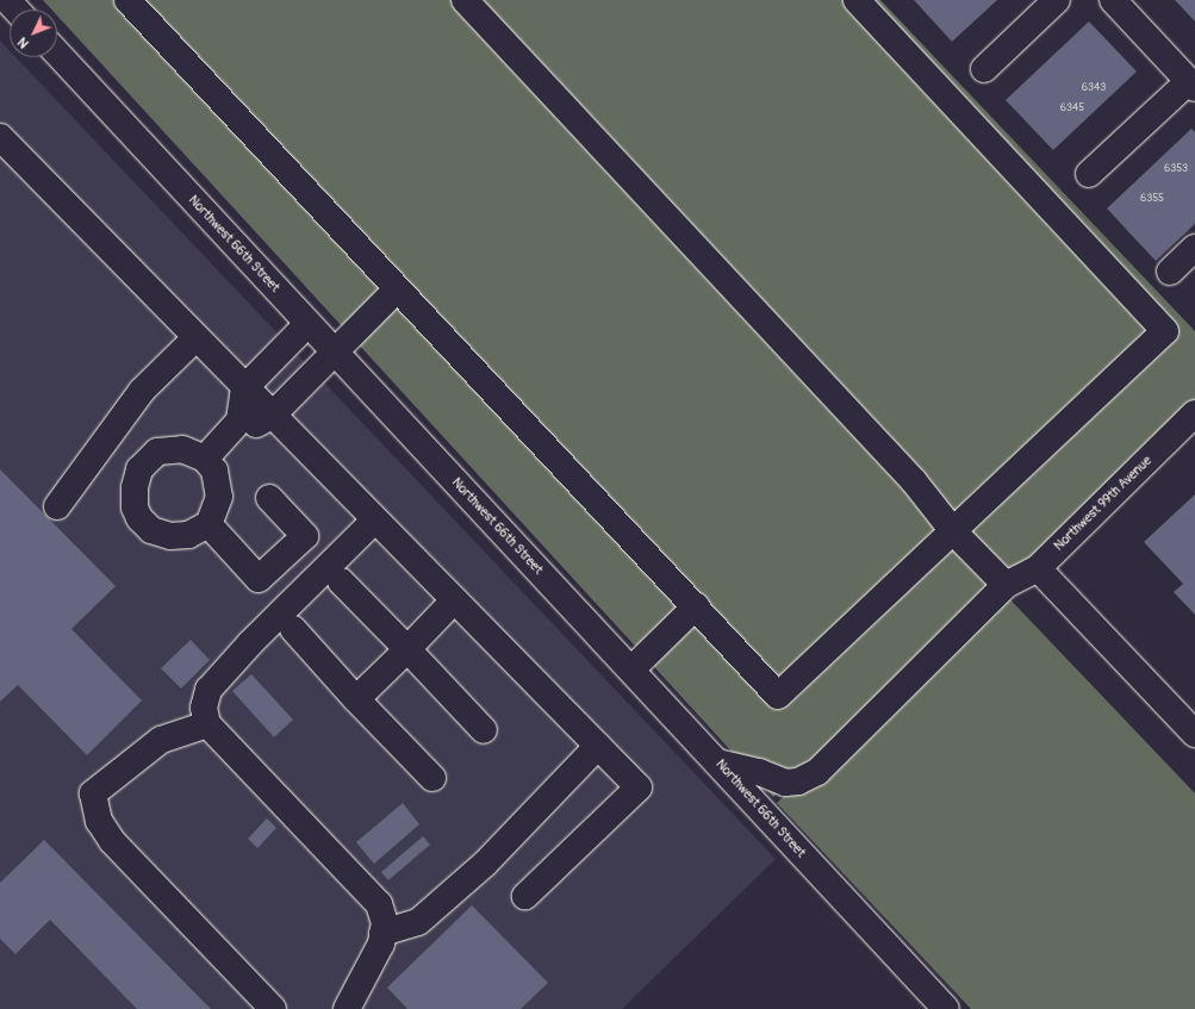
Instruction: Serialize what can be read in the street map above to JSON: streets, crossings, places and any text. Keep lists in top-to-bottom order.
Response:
{
  "streets": {
    "street": ["Northwest 66th Street", "Northwest 99th Avenue"]
  },
  "crossings": [
    ["Northwest 66th Street", "Northwest 99th Avenue"]
  ],
  "house_numbers": [
    "6343",
    "6345",
    "6353",
    "6355"
  ],
  "north": "bottom left"
}
